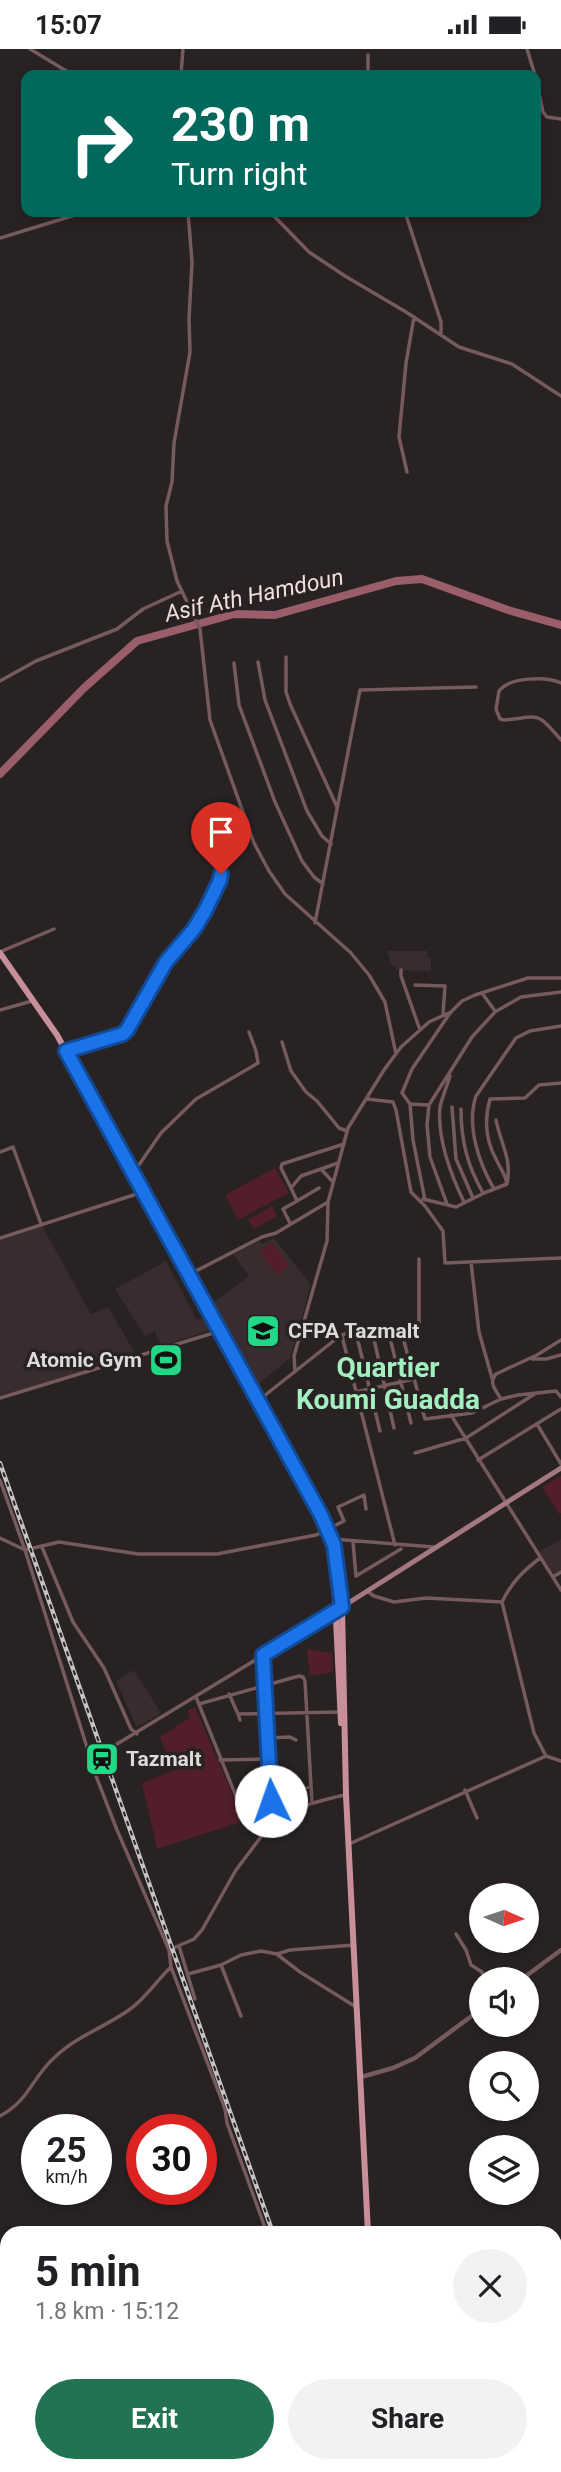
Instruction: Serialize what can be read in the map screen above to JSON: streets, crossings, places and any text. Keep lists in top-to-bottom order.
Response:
{
  "districts": ["Quartier Koumi Guadda"],
  "water": ["Asif Ath Hamdoun"],
  "places": {
    "school or university": ["CFPA Tazmalt"],
    "sports": ["Atomic Gym"],
    "station": ["Tazmalt"]
  },
  "north": "right",
  "page": {
    "status": "15:07",
    "turn": ["230 m", "Turn right"],
    "speed": "25 km/h",
    "limit": "30",
    "heading": ["5 min", "1.8 km · 15:12"],
    "buttons": ["Exit", "Share"]
  }
}
